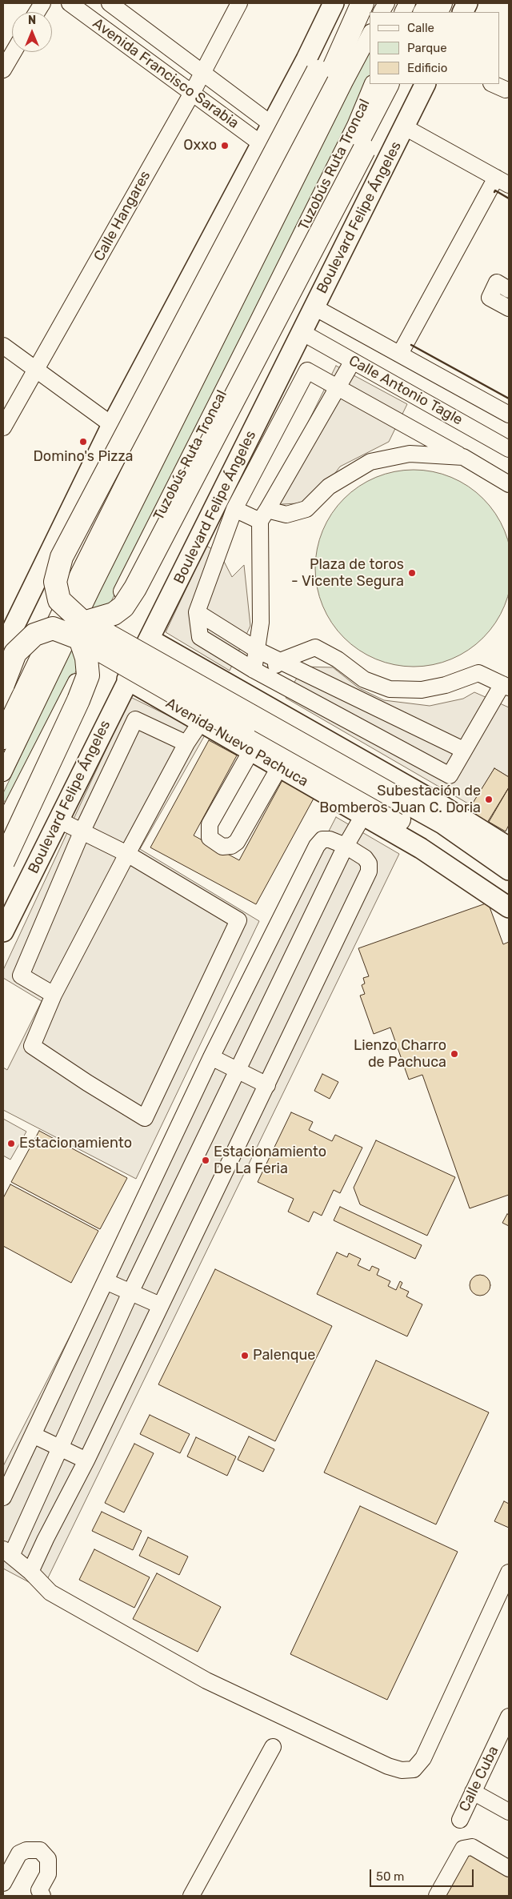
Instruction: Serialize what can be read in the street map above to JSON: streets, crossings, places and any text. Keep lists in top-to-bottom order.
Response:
{
  "streets": {
    "main road": ["Boulevard Felipe Ángeles", "Avenida Nuevo Pachuca"],
    "street": [
      "Avenida Francisco Sarabia",
      "Tuzobús Ruta Troncal",
      "Calle Hangares",
      "Calle Antonio Tagle",
      "Calle Cuba"
    ]
  },
  "crossings": [
    ["Avenida Francisco Sarabia", "Calle Hangares"],
    ["Boulevard Felipe Ángeles", "Calle Antonio Tagle"],
    ["Boulevard Felipe Ángeles", "Avenida Nuevo Pachuca"]
  ],
  "places": [
    "Oxxo",
    "Domino's Pizza",
    "Plaza de toros - Vicente Segura",
    "Subestación de Bomberos Juan C. Doria",
    "Lienzo Charro de Pachuca",
    "Estacionamiento",
    "Estacionamiento De La Feria",
    "Palenque"
  ],
  "legend": ["Calle", "Parque", "Edificio"],
  "scale_bar": "50 m",
  "north": "top"
}
